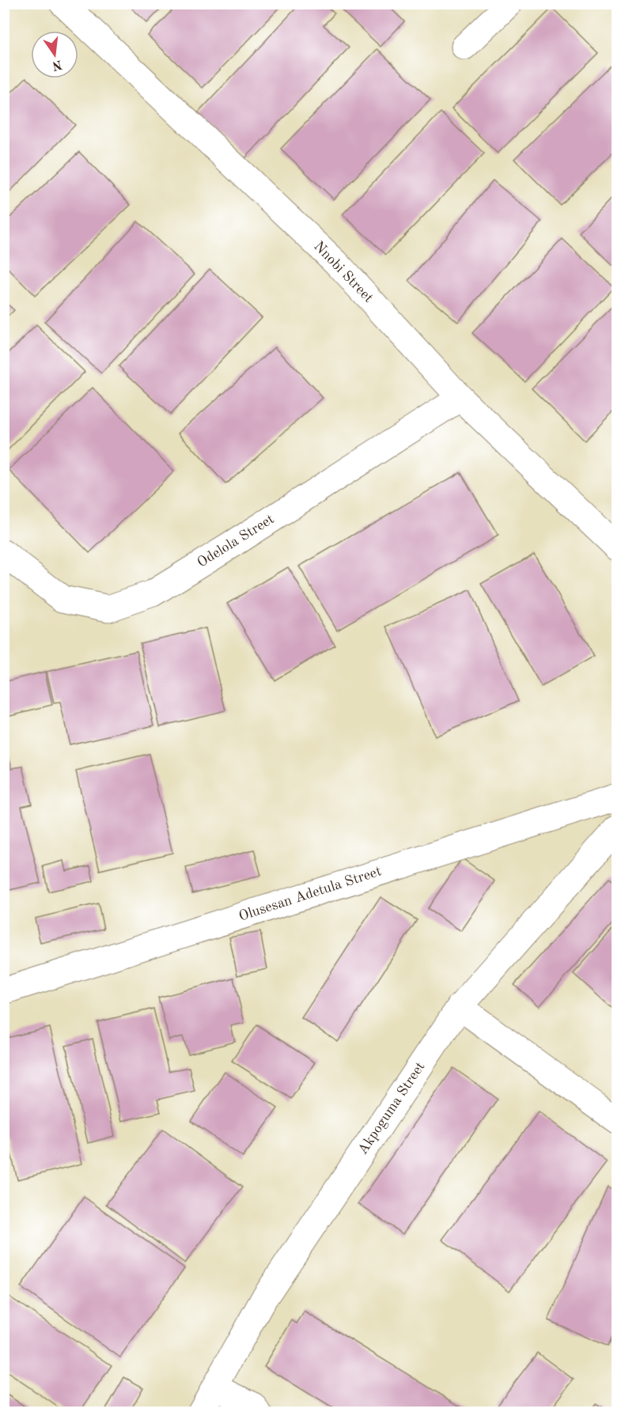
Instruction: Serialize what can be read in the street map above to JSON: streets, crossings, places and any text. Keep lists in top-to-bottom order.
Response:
{
  "streets": {
    "street": [
      "Nnobi Street",
      "Odelola Street",
      "Olusesan Adetula Street",
      "Akpoguma Street"
    ]
  },
  "crossings": [
    ["Nnobi Street", "Odelola Street"]
  ],
  "north": "bottom"
}
